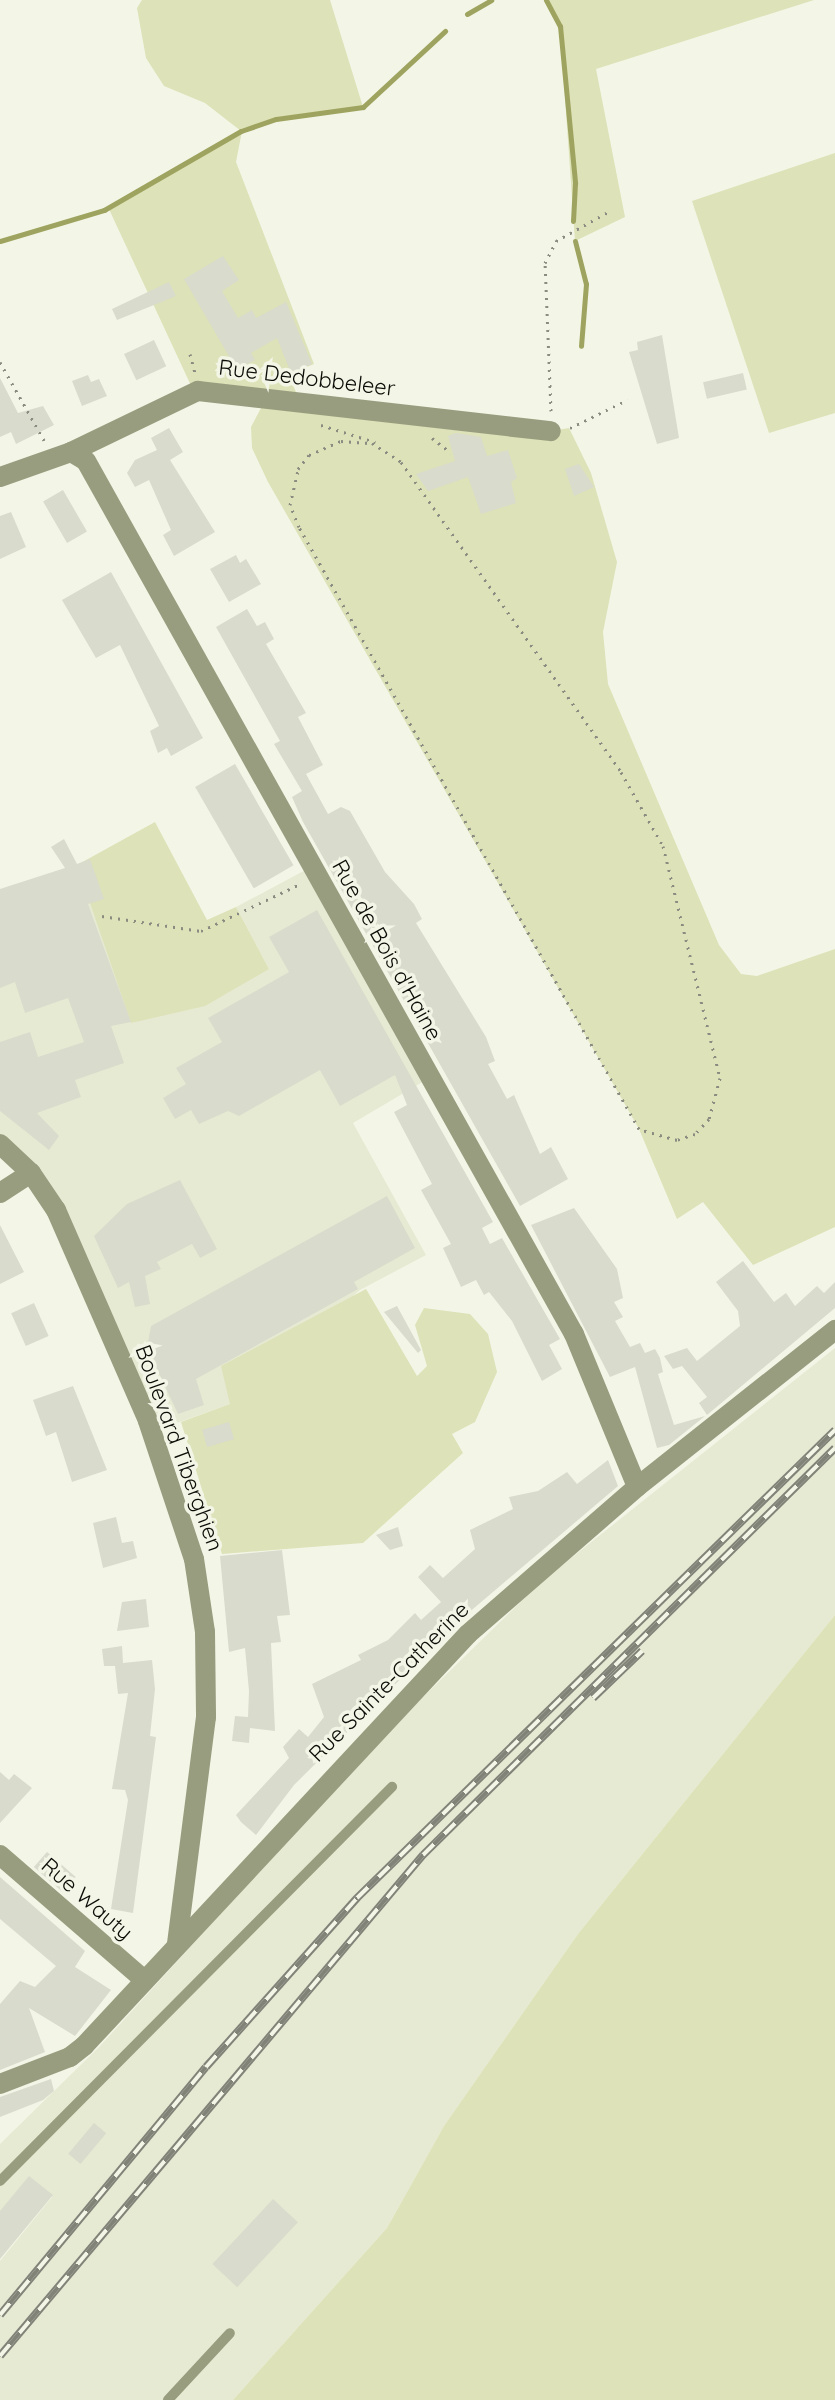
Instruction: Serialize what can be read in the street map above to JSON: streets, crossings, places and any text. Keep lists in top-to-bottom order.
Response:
{
  "streets": {
    "street": [
      "Rue Dedobbeleer",
      "Rue de Bois d'Haine",
      "Boulevard Tiberghien",
      "Rue Sainte-Catherine",
      "Rue Wauty"
    ]
  },
  "crossings": [
    ["Rue Dedobbeleer", "Rue de Bois d'Haine"],
    ["Rue de Bois d'Haine", "Rue Sainte-Catherine"],
    ["Boulevard Tiberghien", "Rue Sainte-Catherine"],
    ["Rue Sainte-Catherine", "Rue Wauty"]
  ]
}
